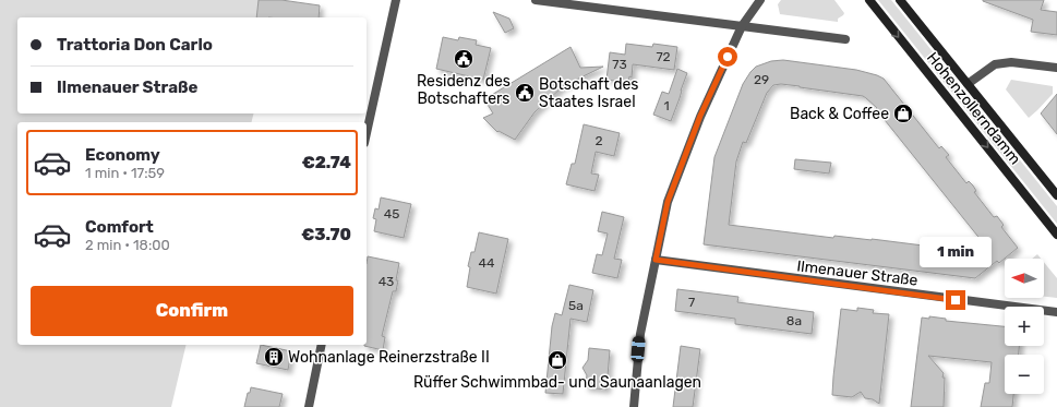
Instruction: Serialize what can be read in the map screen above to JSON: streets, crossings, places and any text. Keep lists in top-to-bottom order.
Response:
{
  "streets": {
    "main road": ["Hohenzollerndamm"],
    "street": ["Ilmenauer Straße"]
  },
  "places": {
    "public building": ["Residenz des Botschafters", "Botschaft des Staates Israel"],
    "shop": ["Back & Coffee", "Rüffer Schwimmbad- und Saunaanlagen"],
    "building": ["Wohnanlage Reinerzstraße II"]
  },
  "house_numbers": [
    "72",
    "73",
    "29",
    "1",
    "2",
    "45",
    "44",
    "43",
    "7",
    "5a",
    "8a"
  ],
  "north": "left",
  "page": {
    "banner": ["Trattoria Don Carlo", "Ilmenauer Straße"],
    "list": [
      {
        "name": "Economy",
        "note": "1 min · 17:59",
        "value": "€2.74"
      },
      {
        "name": "Comfort",
        "note": "2 min · 18:00",
        "value": "€3.70"
      }
    ],
    "bubble": "1 min",
    "map_buttons": ["+", "−"],
    "buttons": "Confirm"
  }
}
